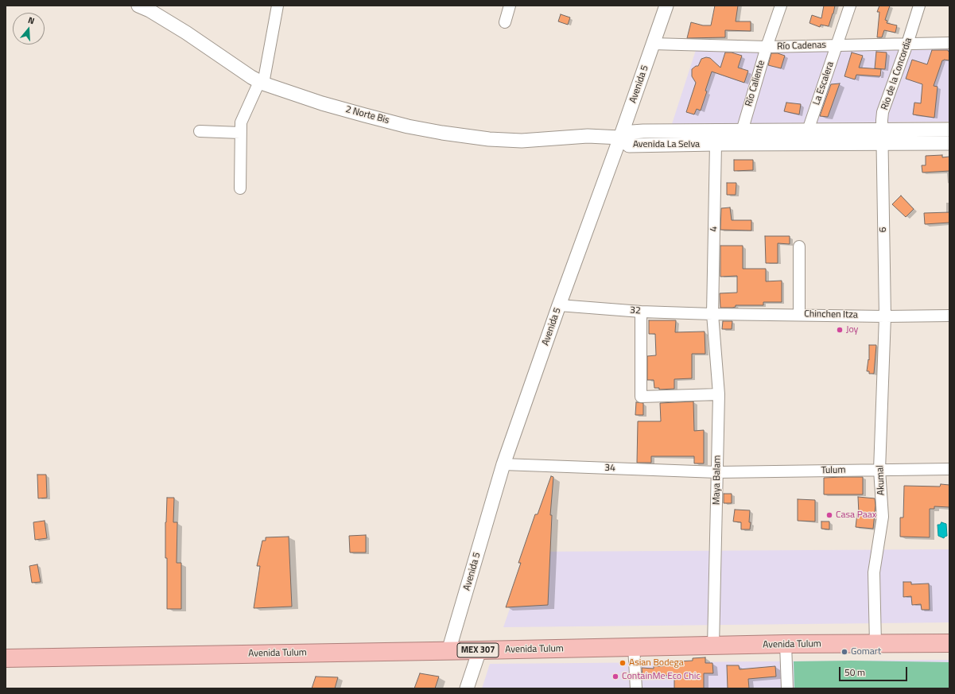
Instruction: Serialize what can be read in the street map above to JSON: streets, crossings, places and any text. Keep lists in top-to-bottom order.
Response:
{
  "streets": {
    "highway": ["Avenida Tulum", "MEX 307"],
    "street": [
      "Río Cadenas",
      "Rio de la Concordia",
      "Río Caliente",
      "La Escalera",
      "Avenida 5",
      "2 Norte Bis",
      "Avenida La Selva",
      "4",
      "6",
      "32",
      "Chinchen Itza",
      "34",
      "Tulum",
      "Maya Balam",
      "Akumal"
    ]
  },
  "crossings": [
    ["Río Cadenas", "Rio de la Concordia"],
    ["Río Cadenas", "Río Caliente"],
    ["Río Cadenas", "La Escalera"],
    ["Río Cadenas", "Avenida 5"],
    ["Rio de la Concordia", "Avenida La Selva"],
    ["Rio de la Concordia", "6"],
    ["Río Caliente", "Avenida La Selva"],
    ["La Escalera", "Avenida La Selva"],
    ["Avenida 5", "2 Norte Bis"],
    ["Avenida 5", "Avenida La Selva"],
    ["Avenida 5", "32"],
    ["Avenida 5", "34"],
    ["Avenida 5", "Avenida Tulum"],
    ["2 Norte Bis", "Avenida La Selva"],
    ["Avenida La Selva", "4"],
    ["Avenida La Selva", "6"],
    ["4", "32"],
    ["4", "Chinchen Itza"],
    ["4", "Maya Balam"],
    ["6", "Chinchen Itza"],
    ["6", "Akumal"],
    ["32", "Chinchen Itza"],
    ["32", "Maya Balam"],
    ["Chinchen Itza", "Maya Balam"],
    ["Chinchen Itza", "Akumal"],
    ["34", "Tulum"],
    ["34", "Maya Balam"],
    ["Tulum", "Maya Balam"],
    ["Tulum", "Akumal"],
    ["Maya Balam", "Avenida Tulum"],
    ["Akumal", "Avenida Tulum"]
  ],
  "places": [
    "Joy",
    "Casa Paax",
    "Gomart",
    "Asian Bodega",
    "ContainMe Eco Chic"
  ],
  "scale_bar": "50 m",
  "north": "top"
}
